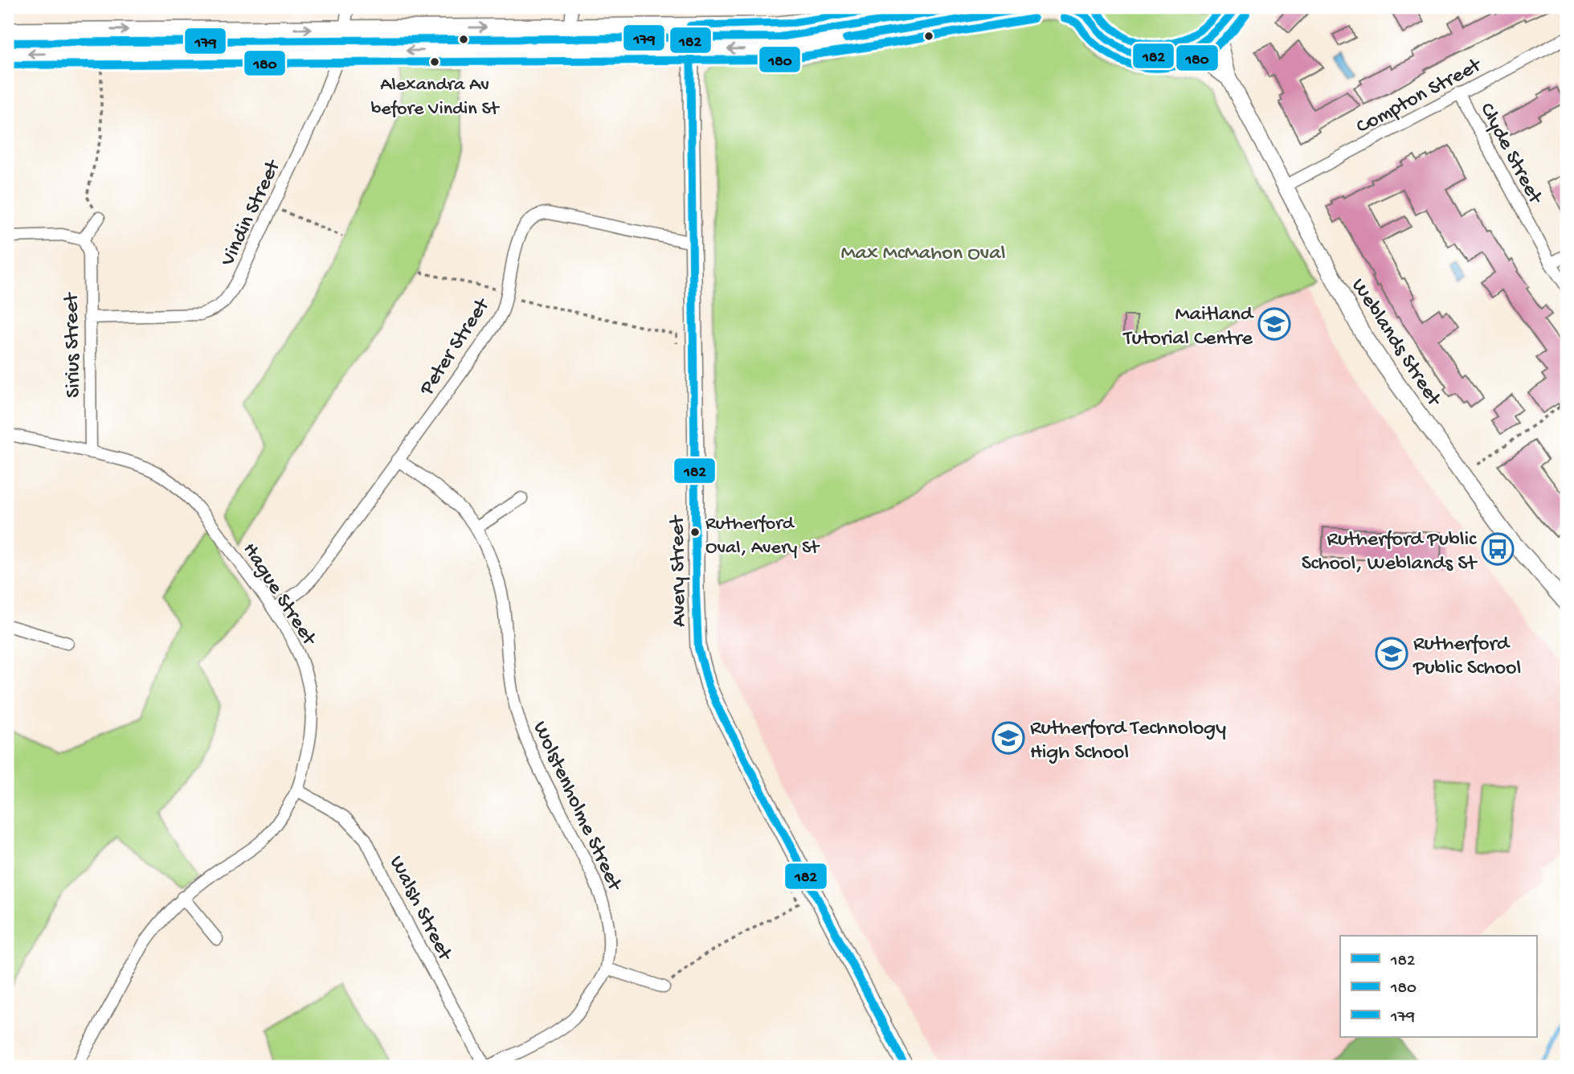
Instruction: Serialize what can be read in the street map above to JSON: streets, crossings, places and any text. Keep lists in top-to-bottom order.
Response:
{
  "streets": {
    "main road": ["Weblands Street", "Avery Street"],
    "street": [
      "Compton Street",
      "Clyde Street",
      "Vindin Street",
      "Sirius Street",
      "Peter Street",
      "Hague Street",
      "Wolstenholme Street",
      "Walsh Street"
    ]
  },
  "crossings": [
    ["Compton Street", "Clyde Street"],
    ["Compton Street", "Weblands Street"],
    ["Vindin Street", "Sirius Street"],
    ["Sirius Street", "Hague Street"],
    ["Peter Street", "Avery Street"],
    ["Peter Street", "Hague Street"],
    ["Peter Street", "Wolstenholme Street"],
    ["Hague Street", "Walsh Street"],
    ["Wolstenholme Street", "Walsh Street"]
  ],
  "parks": ["Max McMahon Oval"],
  "places": {
    "other": ["Alexandra Av before Vindin St", "Rutherford Oval, Avery St"],
    "school or university": ["Maitland Tutorial Centre", "Rutherford Public School", "Rutherford Technology High School"],
    "bus stop": ["Rutherford Public School, Weblands St"]
  },
  "lines": ["transit line 182", "transit line 179", "transit line 180"],
  "legend": ["182", "180", "179"]
}
